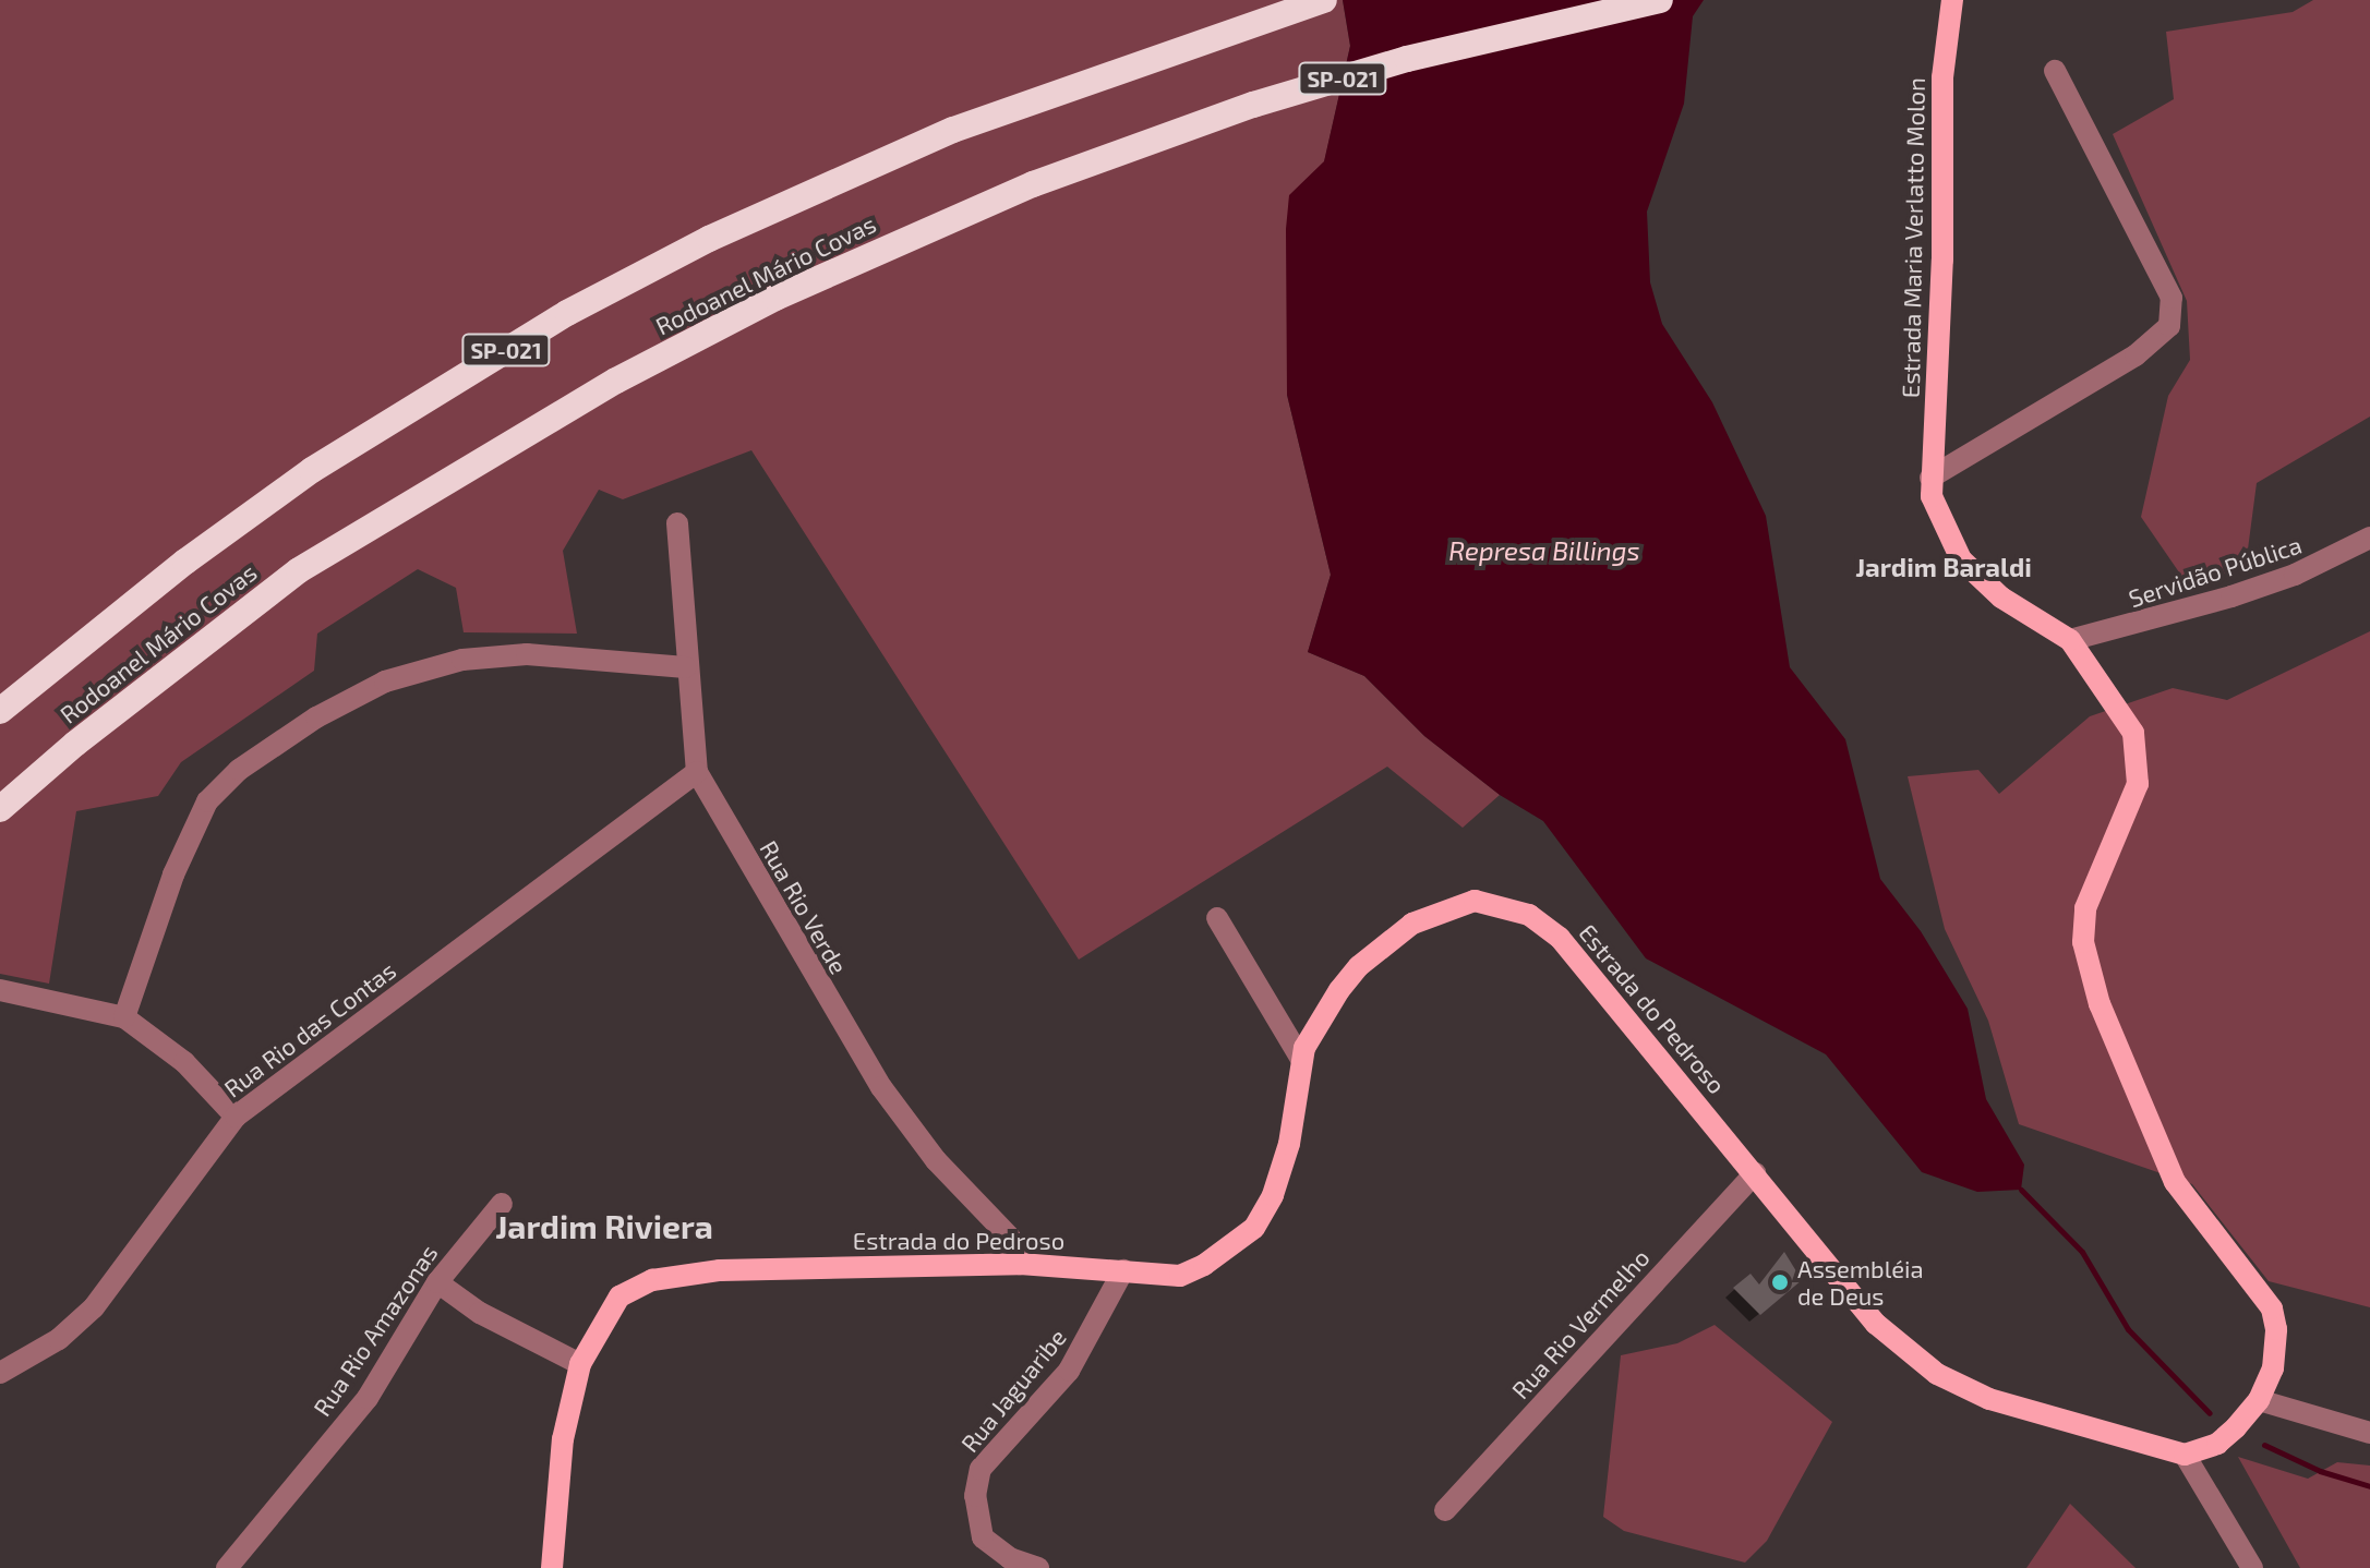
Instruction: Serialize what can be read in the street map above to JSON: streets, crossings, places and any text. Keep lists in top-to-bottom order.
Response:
{
  "streets": {
    "highway": ["SP-021", "Rodoanel Mário Covas"],
    "main road": ["Estrada Maria Verlatto Molon", "Estrada do Pedroso"],
    "street": [
      "Servidão Pública",
      "Rua Rio Verde",
      "Rua Rio das Contas",
      "Rua Rio Vermelho",
      "Rua Rio Amazonas",
      "Rua Jaguaribe"
    ]
  },
  "crossings": [
    ["Estrada Maria Verlatto Molon", "Servidão Pública"],
    ["Rua Rio Verde", "Estrada do Pedroso"],
    ["Rua Rio Verde", "Rua Rio das Contas"],
    ["Estrada do Pedroso", "Rua Rio Vermelho"],
    ["Estrada do Pedroso", "Rua Jaguaribe"]
  ],
  "districts": ["Jardim Baraldi", "Jardim Riviera"],
  "water": ["Represa Billings"],
  "places": ["Assembléia de Deus"]
}
